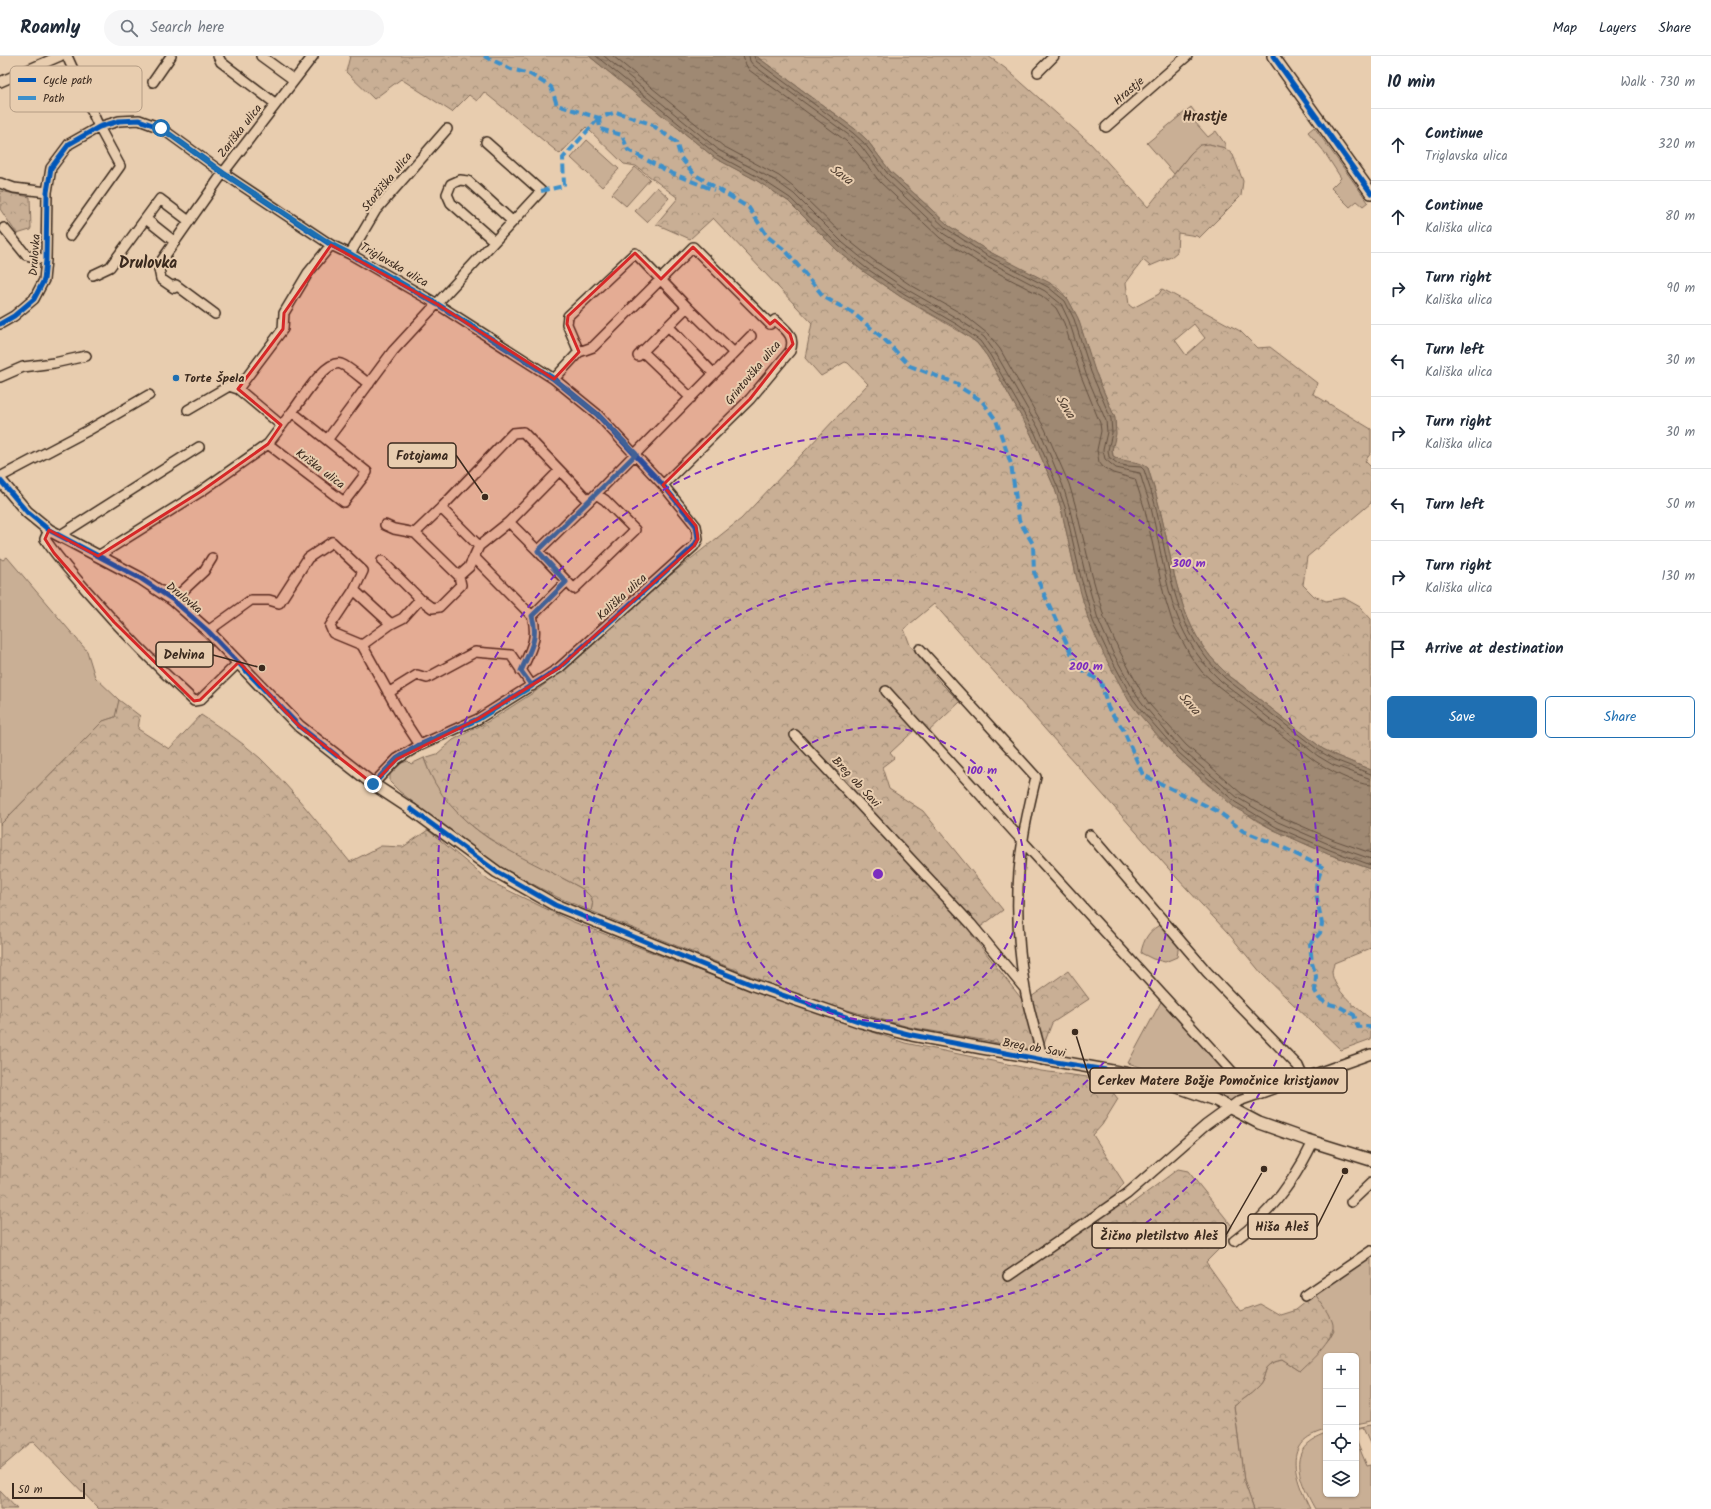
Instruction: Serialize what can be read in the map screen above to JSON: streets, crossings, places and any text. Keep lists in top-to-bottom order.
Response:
{
  "streets": {
    "street": [
      "Hrastje",
      "Zariška ulica",
      "Storžiška ulica",
      "Drulovka",
      "Triglavska ulica",
      "Grintovška ulica",
      "Kriška ulica",
      "Kališka ulica",
      "Breg ob Savi"
    ]
  },
  "crossings": [
    ["Zariška ulica", "Triglavska ulica"],
    ["Storžiška ulica", "Triglavska ulica"],
    ["Drulovka", "Triglavska ulica"],
    ["Drulovka", "Kališka ulica"],
    ["Drulovka", "Breg ob Savi"],
    ["Triglavska ulica", "Grintovška ulica"],
    ["Triglavska ulica", "Kališka ulica"],
    ["Grintovška ulica", "Kališka ulica"],
    ["Kališka ulica", "Breg ob Savi"]
  ],
  "districts": ["Hrastje", "Drulovka"],
  "water": ["Sava"],
  "places": [
    "Torte Špela",
    "Fotojama",
    "Delvina",
    "Cerkev Matere Božje Pomočnice kristjanov",
    "Žično pletilstvo Aleš",
    "Hiša Aleš"
  ],
  "legend": ["Cycle path", "Path"],
  "scale_bar": "50 m",
  "page": {
    "header": "Roamly",
    "search": "Search here",
    "nav": ["Map", "Layers", "Share"],
    "heading": ["10 min", "Walk · 730 m"],
    "list": [
      ["Continue", "Triglavska ulica", "320 m"],
      ["Continue", "Kališka ulica", "80 m"],
      ["Turn right", "Kališka ulica", "90 m"],
      ["Turn left", "Kališka ulica", "30 m"],
      ["Turn right", "Kališka ulica", "30 m"],
      ["Turn left", "50 m"],
      ["Turn right", "Kališka ulica", "130 m"],
      "Arrive at destination"
    ],
    "buttons": ["Save", "Share"],
    "map_buttons": ["+", "−"],
    "scale": "50 m"
  },
  "rings": ["300 m", "200 m", "100 m"]
}
